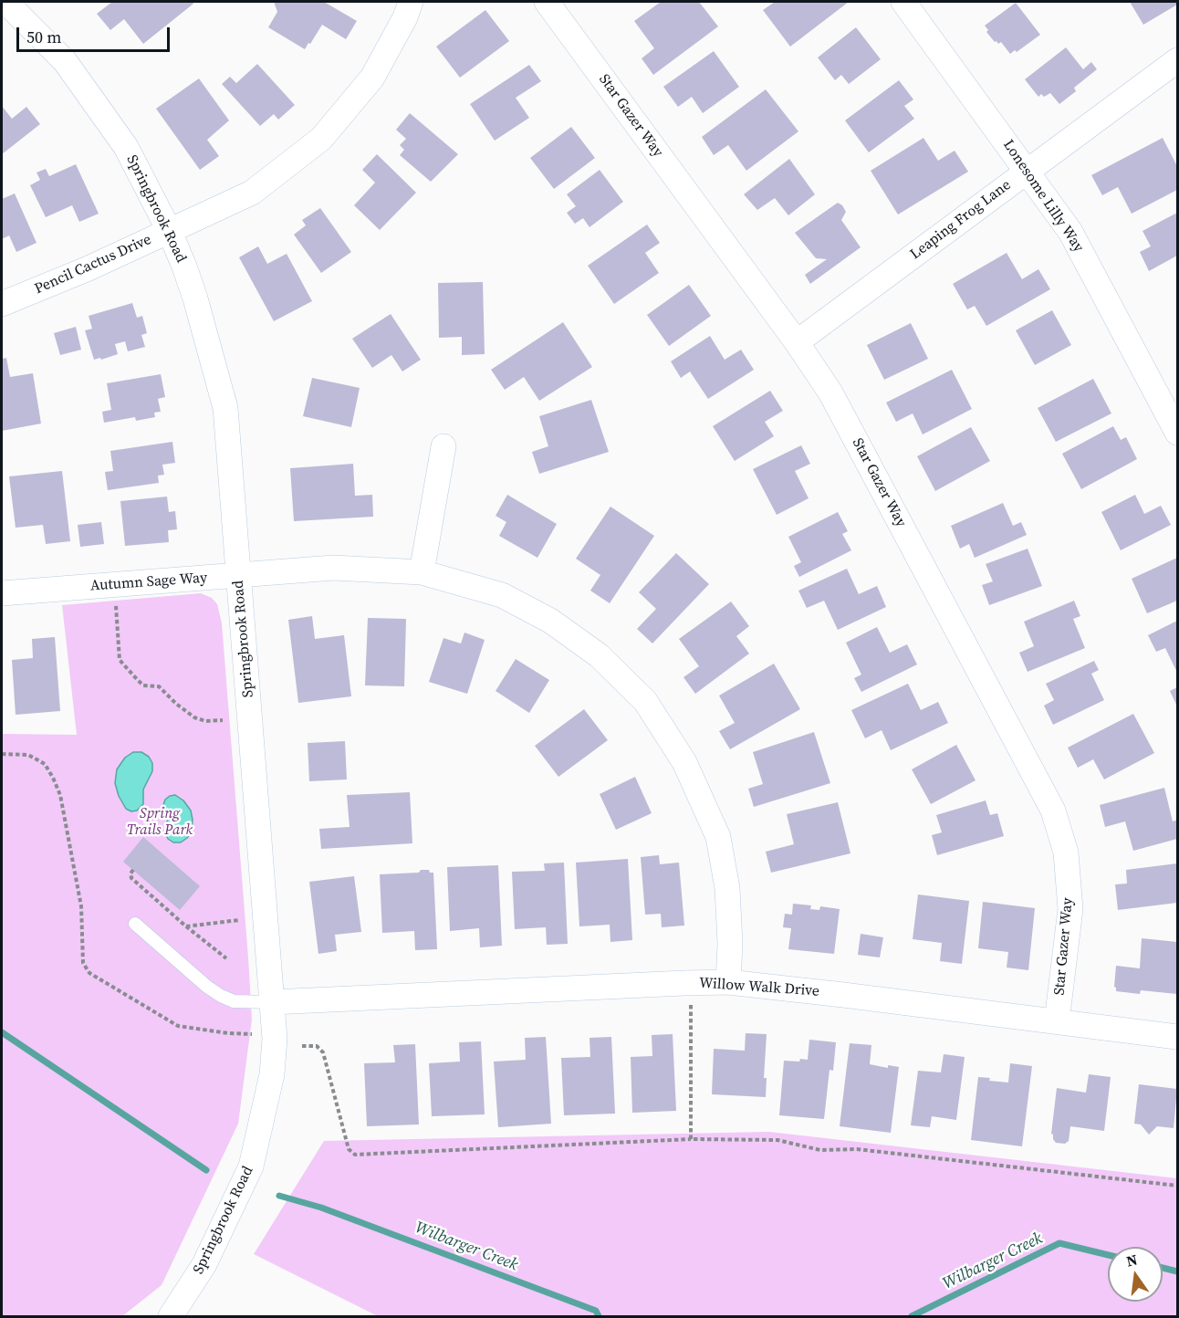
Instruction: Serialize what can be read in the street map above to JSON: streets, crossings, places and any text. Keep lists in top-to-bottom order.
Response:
{
  "streets": {
    "street": [
      "Star Gazer Way",
      "Lonesome Lilly Way",
      "Springbrook Road",
      "Leaping Frog Lane",
      "Pencil Cactus Drive",
      "Autumn Sage Way",
      "Willow Walk Drive"
    ]
  },
  "crossings": [
    ["Star Gazer Way", "Leaping Frog Lane"],
    ["Star Gazer Way", "Willow Walk Drive"],
    ["Lonesome Lilly Way", "Leaping Frog Lane"],
    ["Springbrook Road", "Pencil Cactus Drive"],
    ["Springbrook Road", "Autumn Sage Way"],
    ["Springbrook Road", "Willow Walk Drive"],
    ["Autumn Sage Way", "Willow Walk Drive"]
  ],
  "water": ["Wilbarger Creek"],
  "parks": ["Spring Trails Park"],
  "scale_bar": "50 m",
  "north": "top"
}
